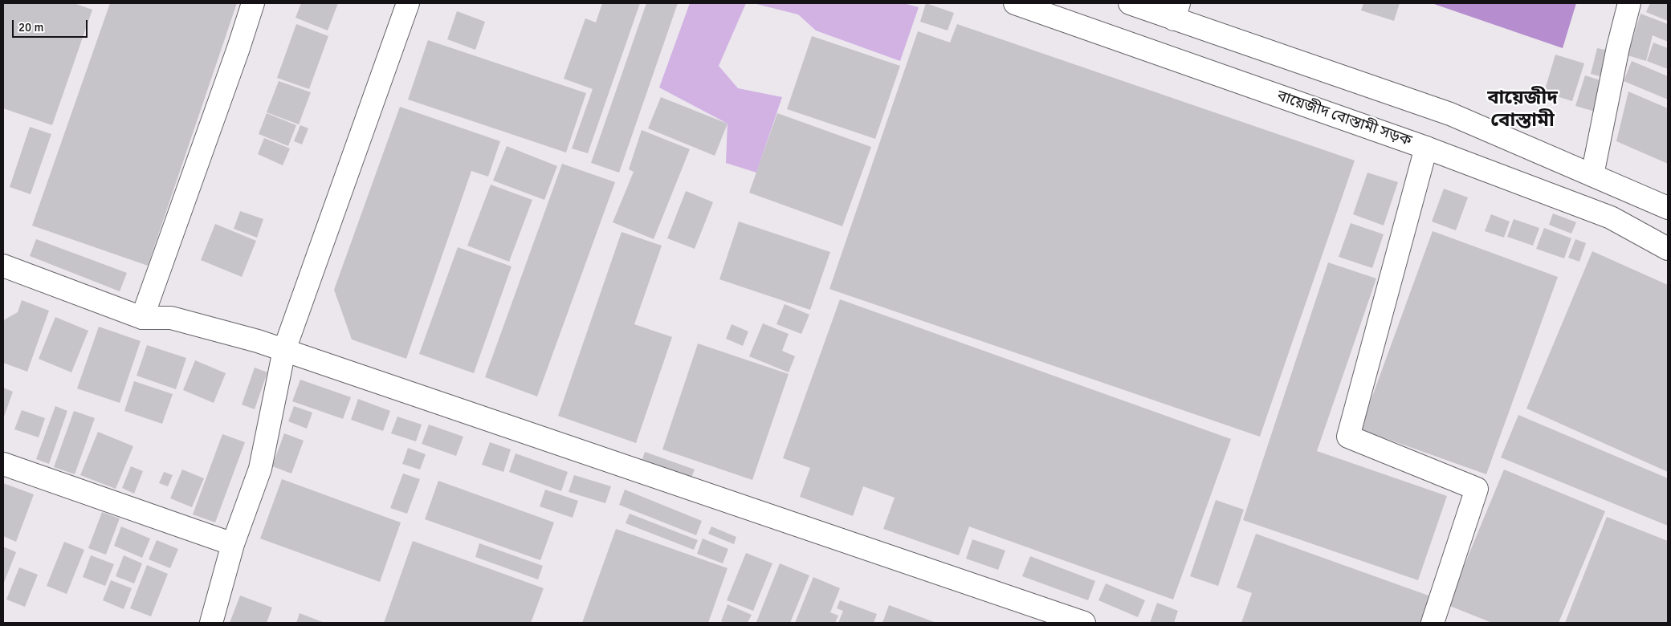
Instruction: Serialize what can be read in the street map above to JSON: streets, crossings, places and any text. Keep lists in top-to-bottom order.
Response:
{
  "streets": {
    "street": ["বায়েজীদ বোস্তামী সড়ক"]
  },
  "districts": ["বায়েজীদ বোস্তামী"],
  "scale_bar": "20 m"
}
